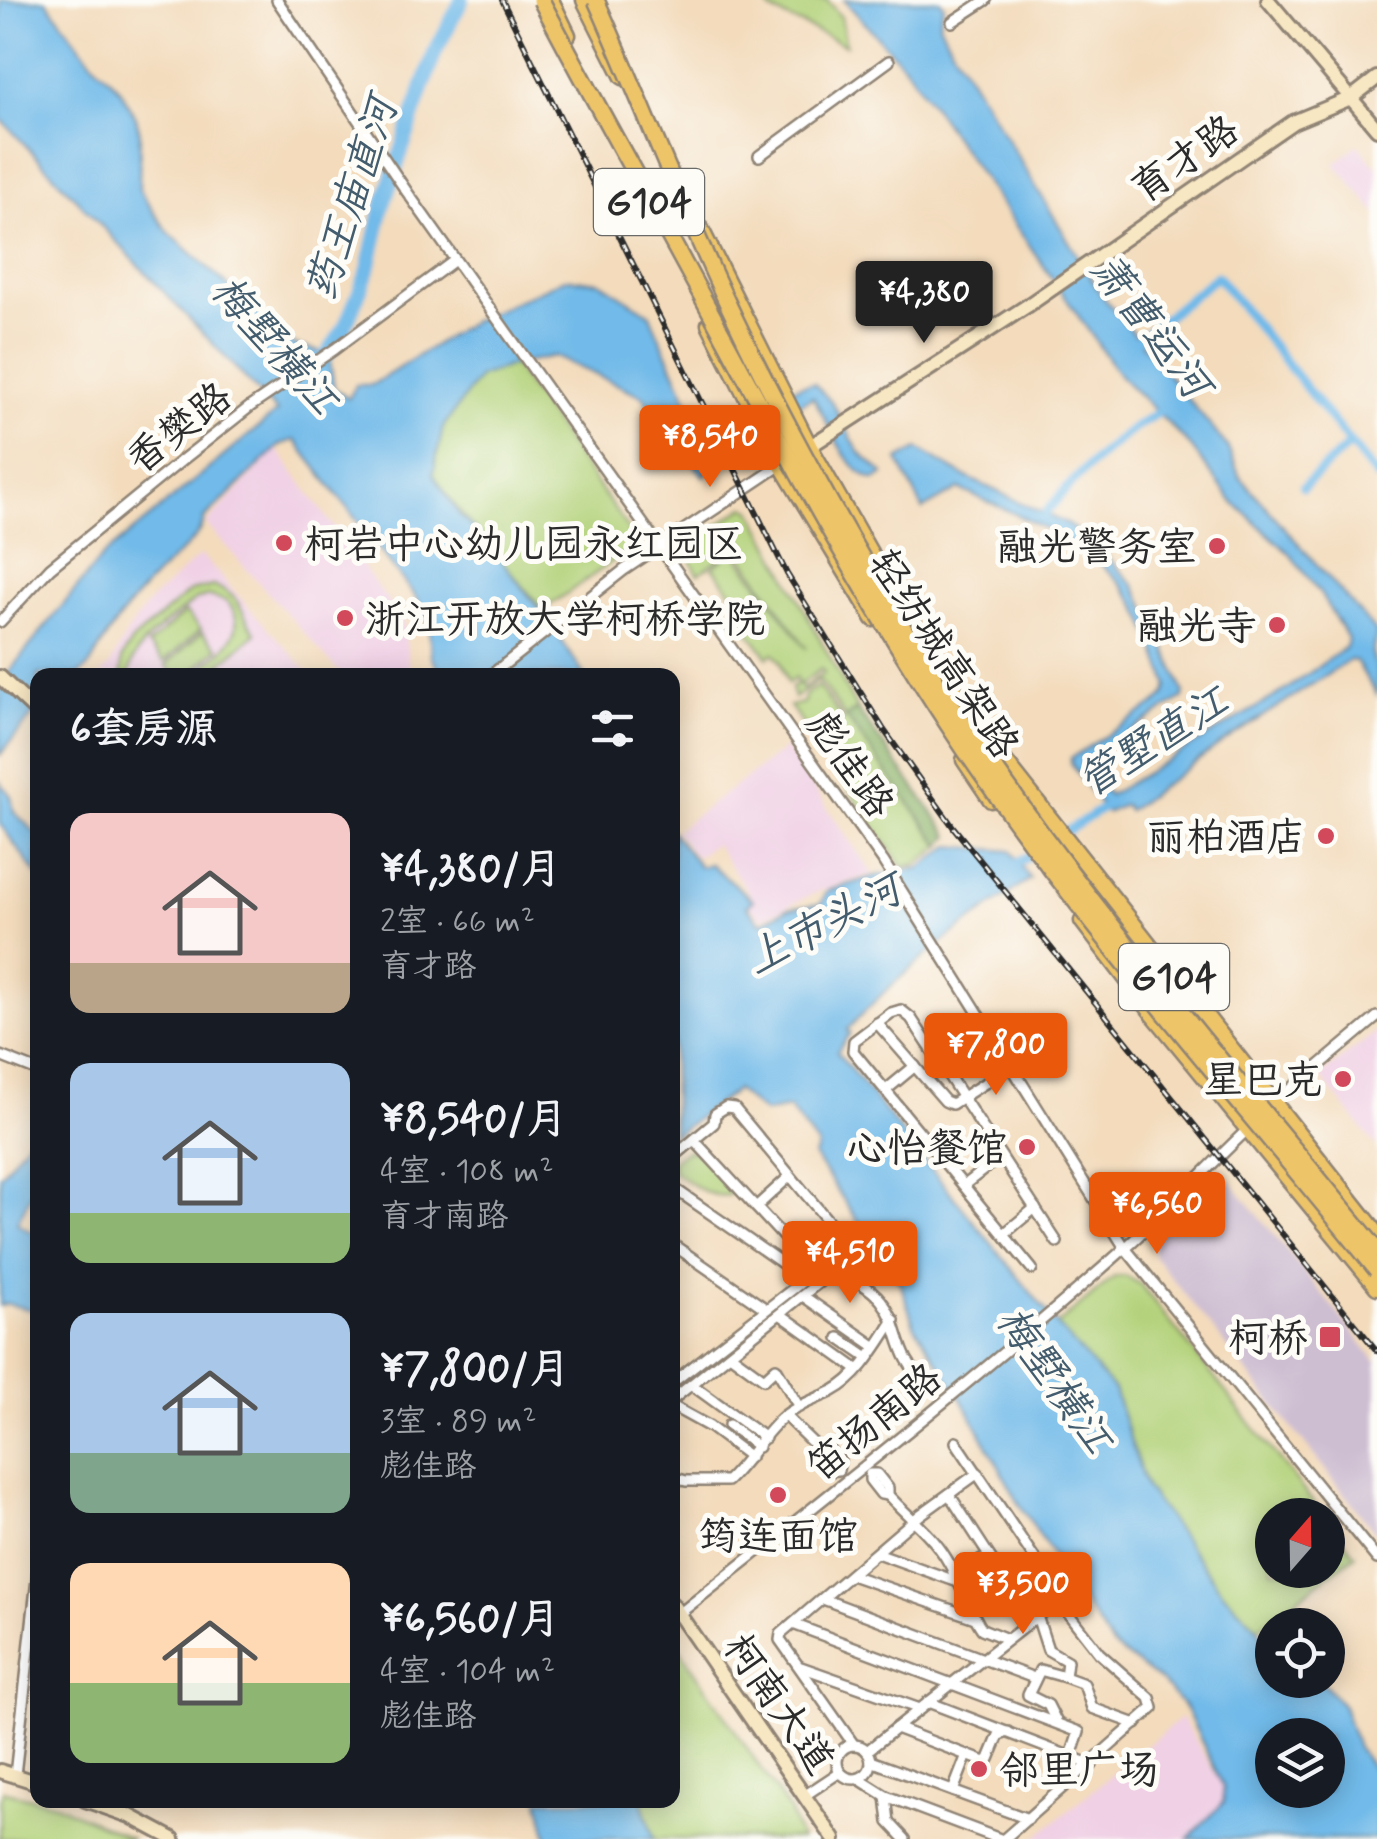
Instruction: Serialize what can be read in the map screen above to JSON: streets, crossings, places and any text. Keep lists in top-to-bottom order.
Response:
{
  "streets": {
    "highway": ["轻纺城高架路"],
    "main road": ["G104"],
    "street": [
      "育才路",
      "香樊路",
      "彪佳路",
      "笛扬南路",
      "柯南大道"
    ]
  },
  "crossings": [
    ["育才路", "G104"],
    ["G104", "笛扬南路"],
    ["香樊路", "彪佳路"],
    ["彪佳路", "笛扬南路"]
  ],
  "water": [
    "药王庙直河",
    "萧曹运河",
    "梅墅横江",
    "管墅直江",
    "上市头河"
  ],
  "places": {
    "other": [
      "柯岩中心幼儿园永红园区",
      "融光警务室",
      "浙江开放大学柯桥学院",
      "融光寺",
      "丽柏酒店",
      "星巴克",
      "心怡餐馆",
      "筠连面馆",
      "邻里广场"
    ],
    "transit": ["柯桥"]
  },
  "north": "top",
  "page": {
    "price": [
      "¥4,380",
      "¥8,540",
      "¥7,800",
      "¥6,560",
      "¥4,510",
      "¥3,500"
    ],
    "heading": "6套房源",
    "list": [
      {
        "name": "¥4,380/月",
        "note": "2室 · 66 m² · 育才路"
      },
      {
        "name": "¥8,540/月",
        "note": "4室 · 108 m² · 育才南路"
      },
      {
        "name": "¥7,800/月",
        "note": "3室 · 89 m² · 彪佳路"
      },
      {
        "name": "¥6,560/月",
        "note": "4室 · 104 m² · 彪佳路"
      }
    ]
  }
}
